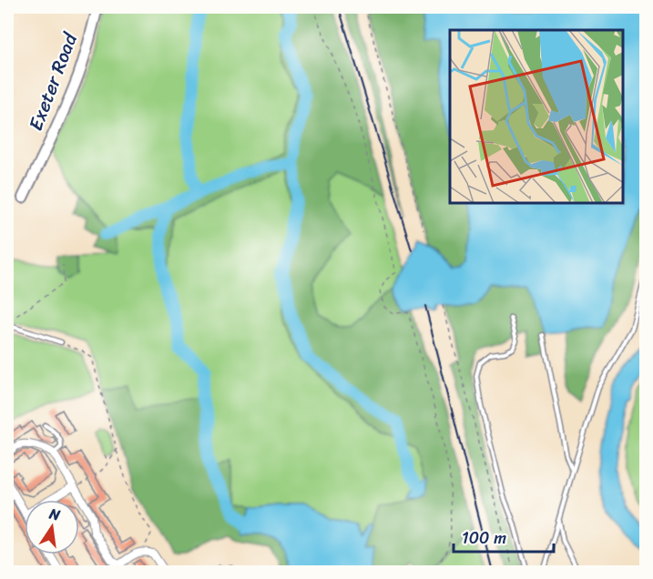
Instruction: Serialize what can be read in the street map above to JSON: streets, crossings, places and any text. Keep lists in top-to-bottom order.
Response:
{
  "streets": {
    "street": ["Exeter Road"]
  },
  "scale_bar": "100 m",
  "north": "top"
}
